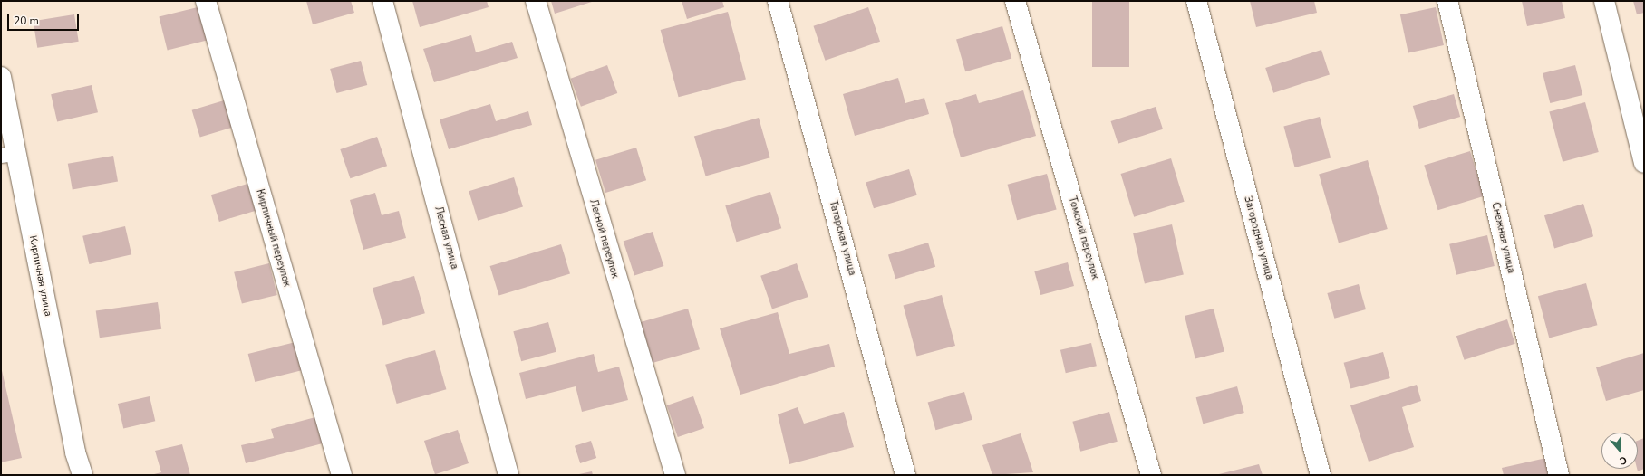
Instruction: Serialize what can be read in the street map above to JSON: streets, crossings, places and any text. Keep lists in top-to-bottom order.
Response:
{
  "streets": {
    "street": [
      "Кирпичный переулок",
      "Лесная улица",
      "Татарская улица",
      "Томский переулок",
      "Загородная улица",
      "Снежная улица",
      "Лесной переулок",
      "Кирпичная улица"
    ]
  },
  "scale_bar": "20 m",
  "north": "bottom"
}
